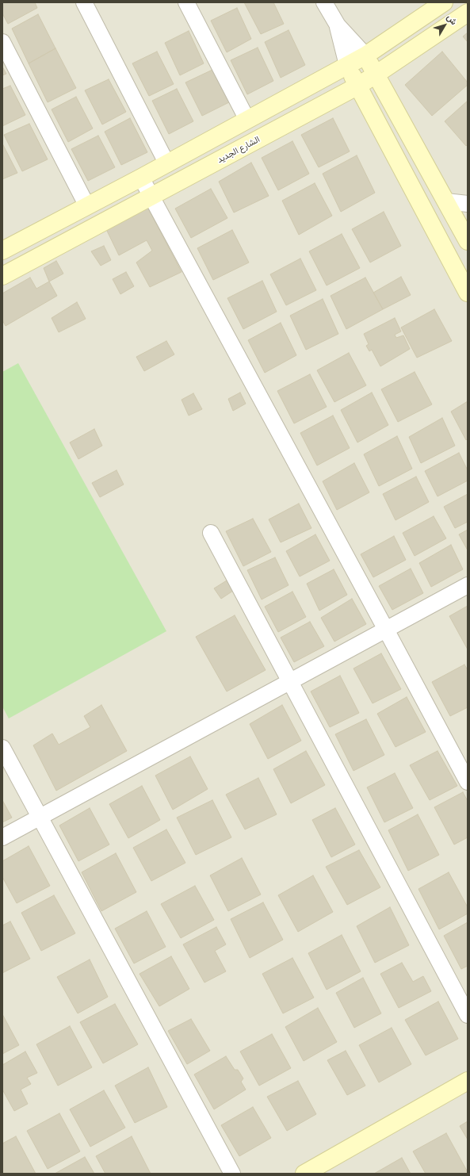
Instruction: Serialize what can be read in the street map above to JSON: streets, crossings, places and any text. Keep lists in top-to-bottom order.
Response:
{
  "streets": {
    "street": ["الشارع الجديد"]
  },
  "north": "top right"
}
